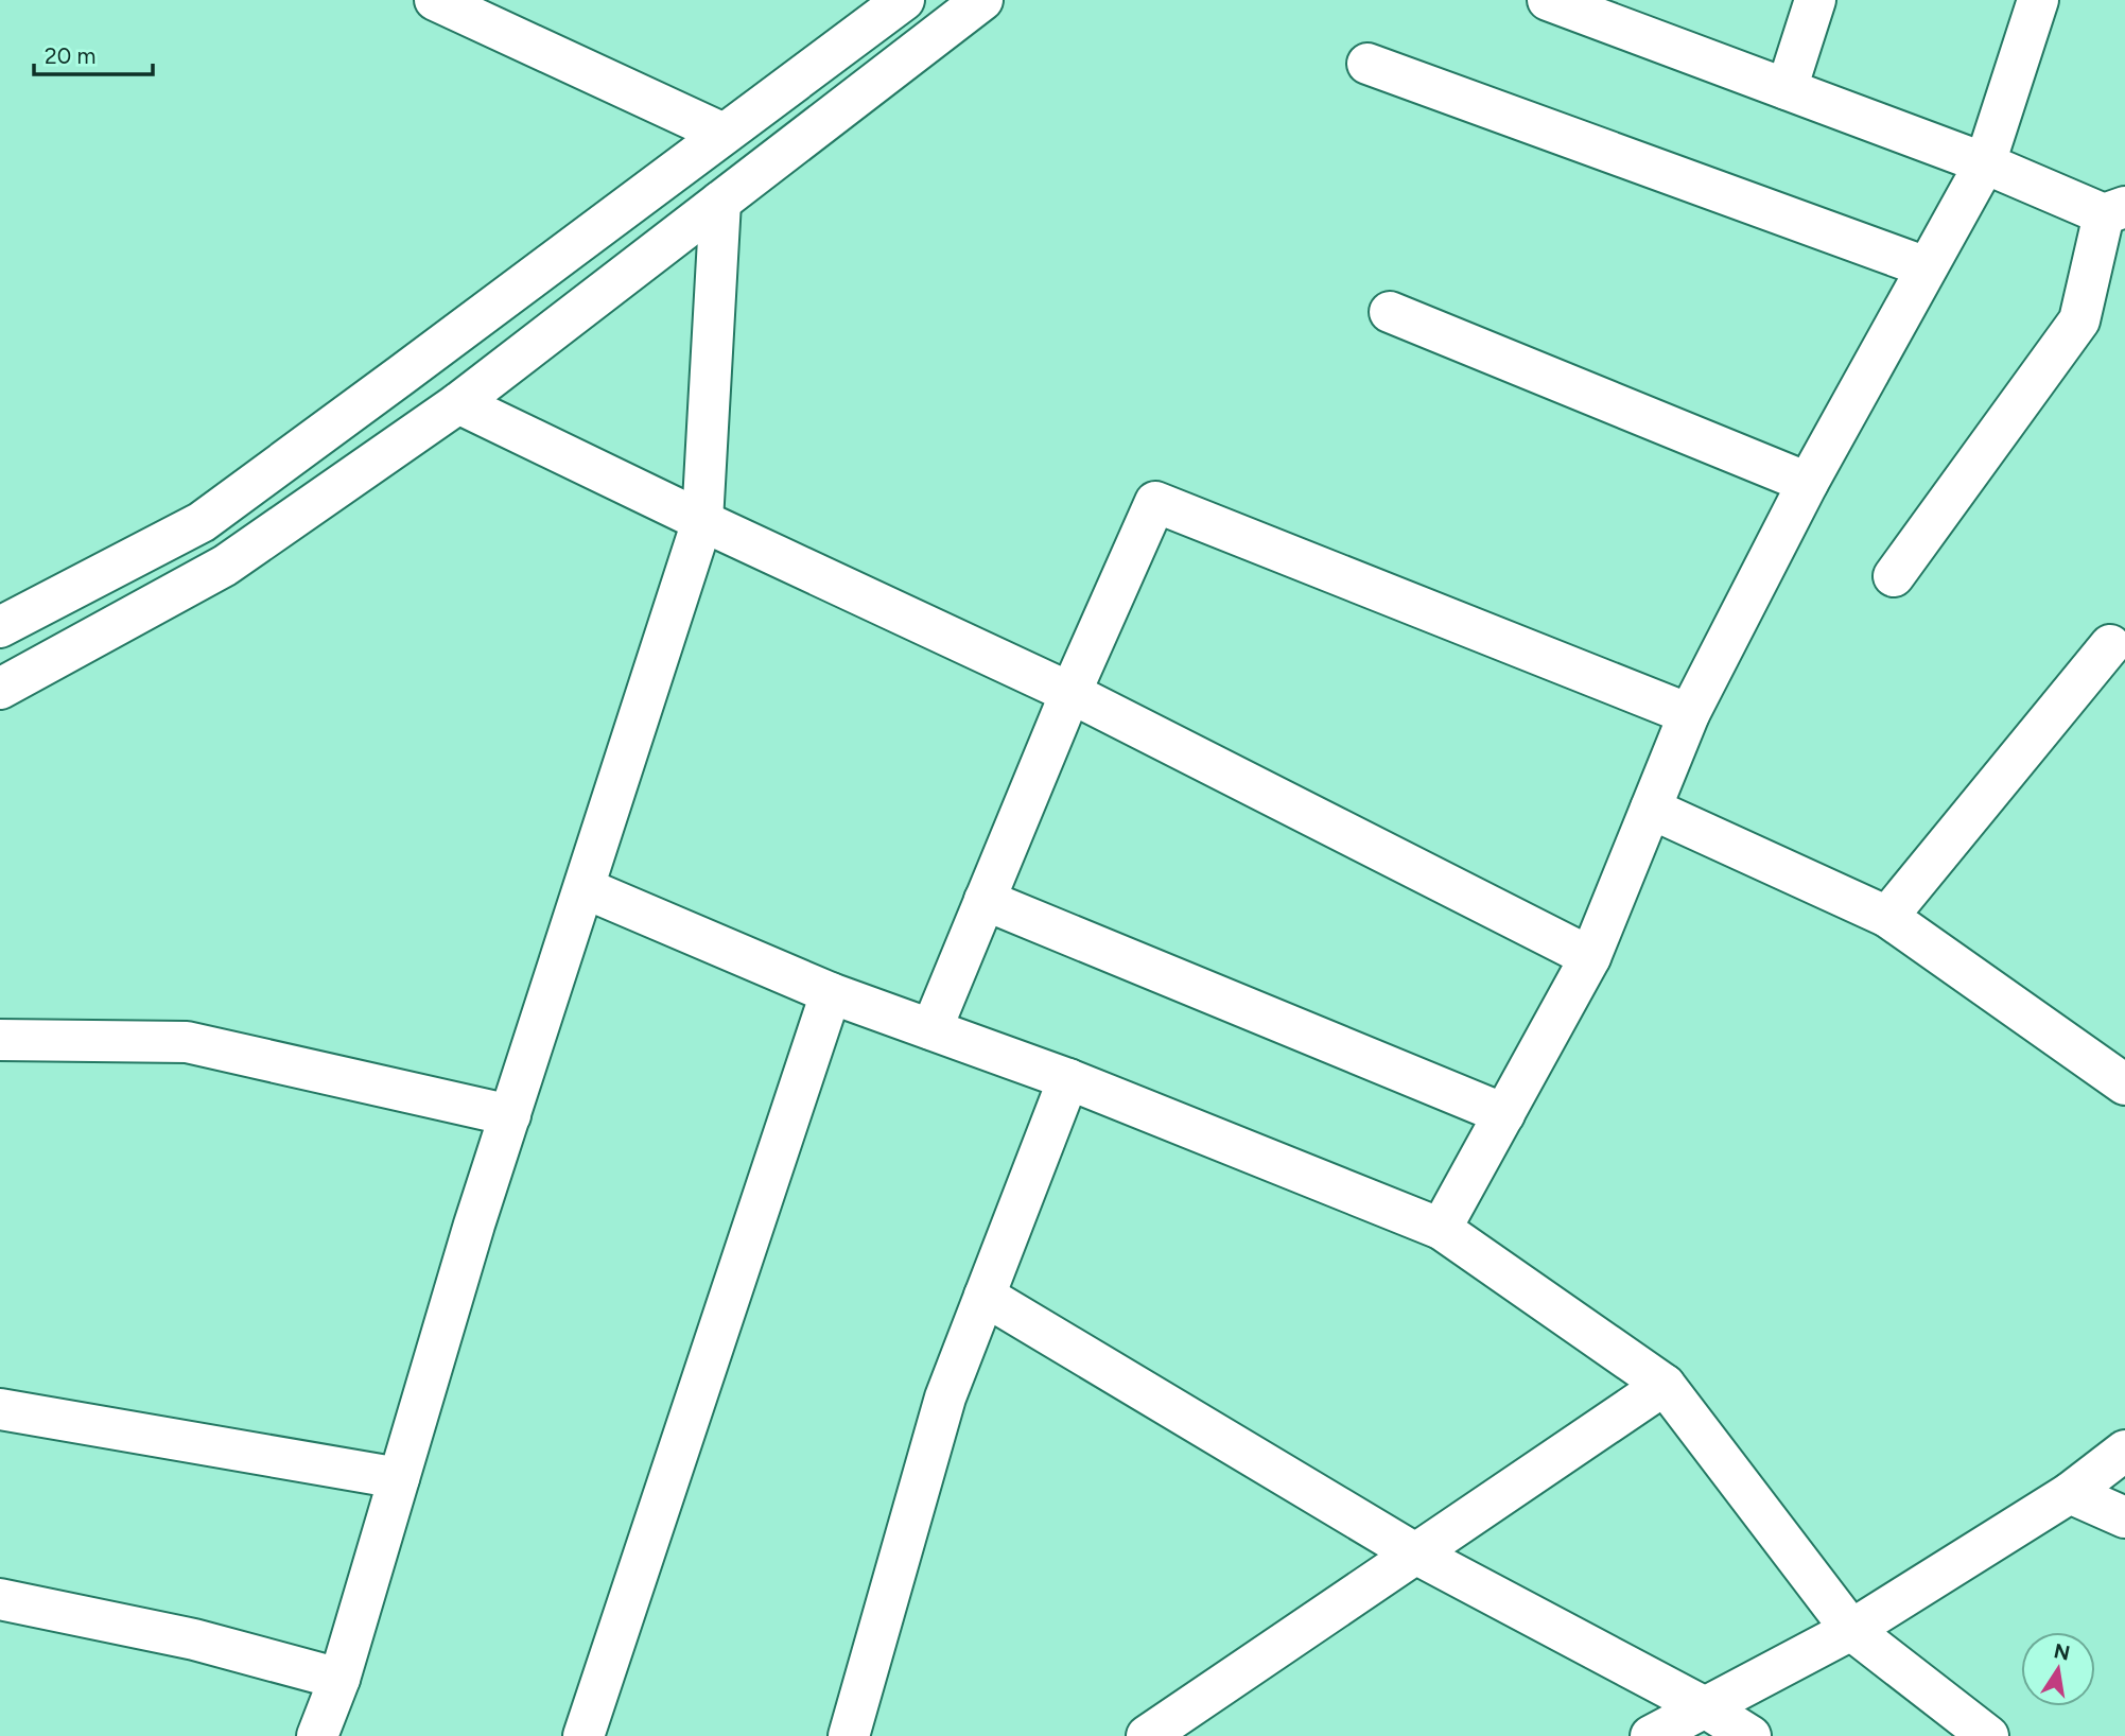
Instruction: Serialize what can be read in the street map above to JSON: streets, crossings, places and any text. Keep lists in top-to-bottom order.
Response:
{
  "scale_bar": "20 m",
  "north": "top"
}
